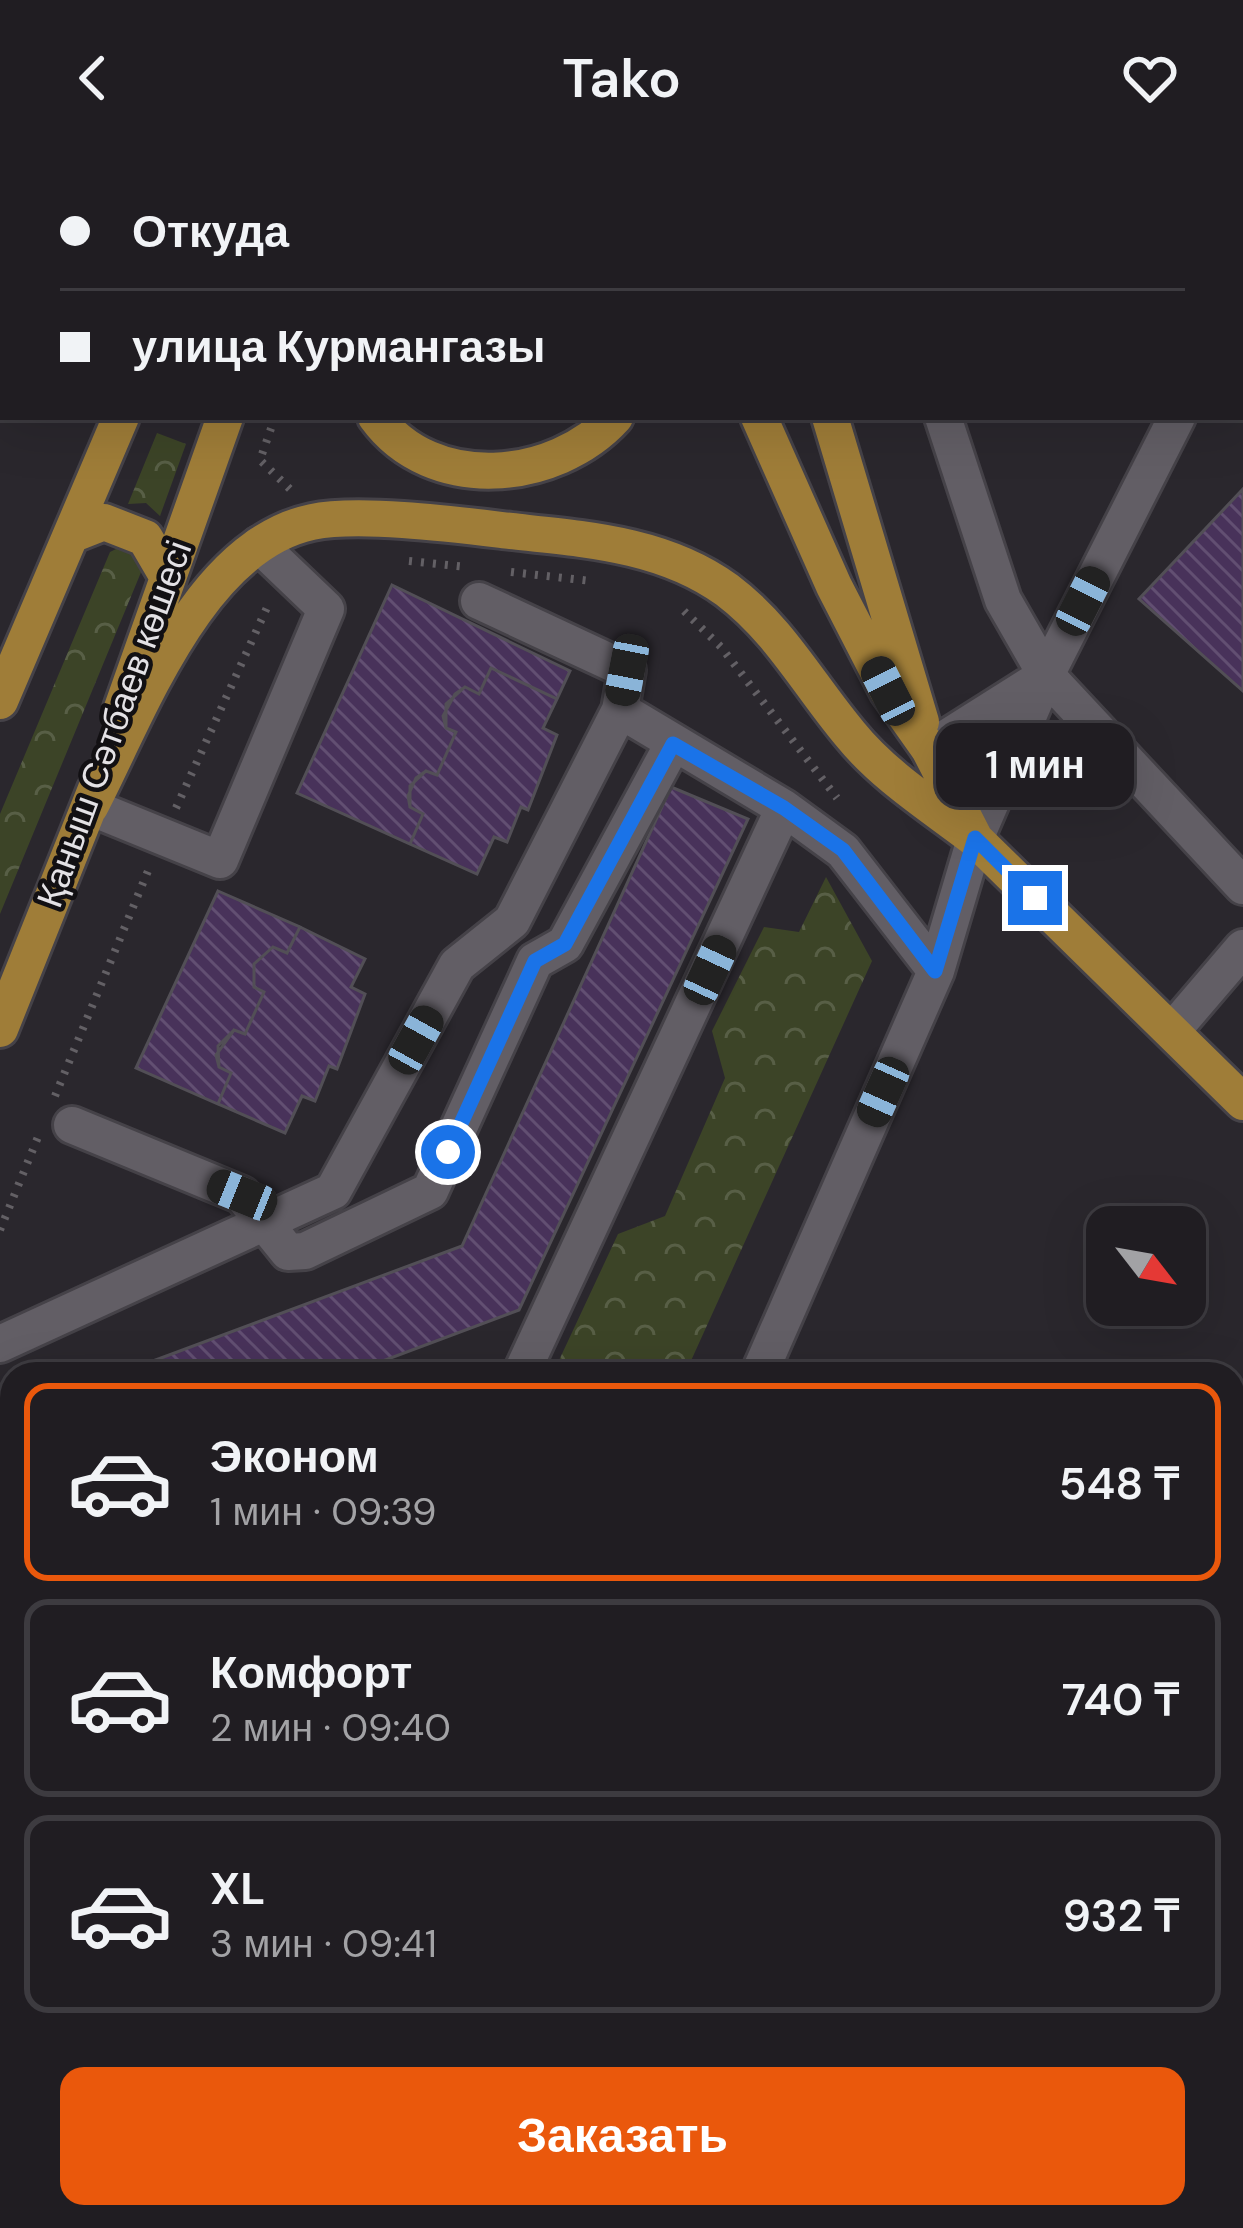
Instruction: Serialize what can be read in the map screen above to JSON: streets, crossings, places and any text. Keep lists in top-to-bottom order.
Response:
{
  "streets": {
    "main road": ["Қаныш Сәтбаев көшесі"]
  },
  "north": "bottom right",
  "page": {
    "header": "Tako",
    "banner": ["Откуда", "улица Курмангазы"],
    "bubble": "1 мин",
    "list": [
      {
        "name": "Эконом",
        "note": "1 мин · 09:39",
        "value": "548 ₸"
      },
      {
        "name": "Комфорт",
        "note": "2 мин · 09:40",
        "value": "740 ₸"
      },
      {
        "name": "XL",
        "note": "3 мин · 09:41",
        "value": "932 ₸"
      }
    ],
    "buttons": "Заказать"
  }
}
